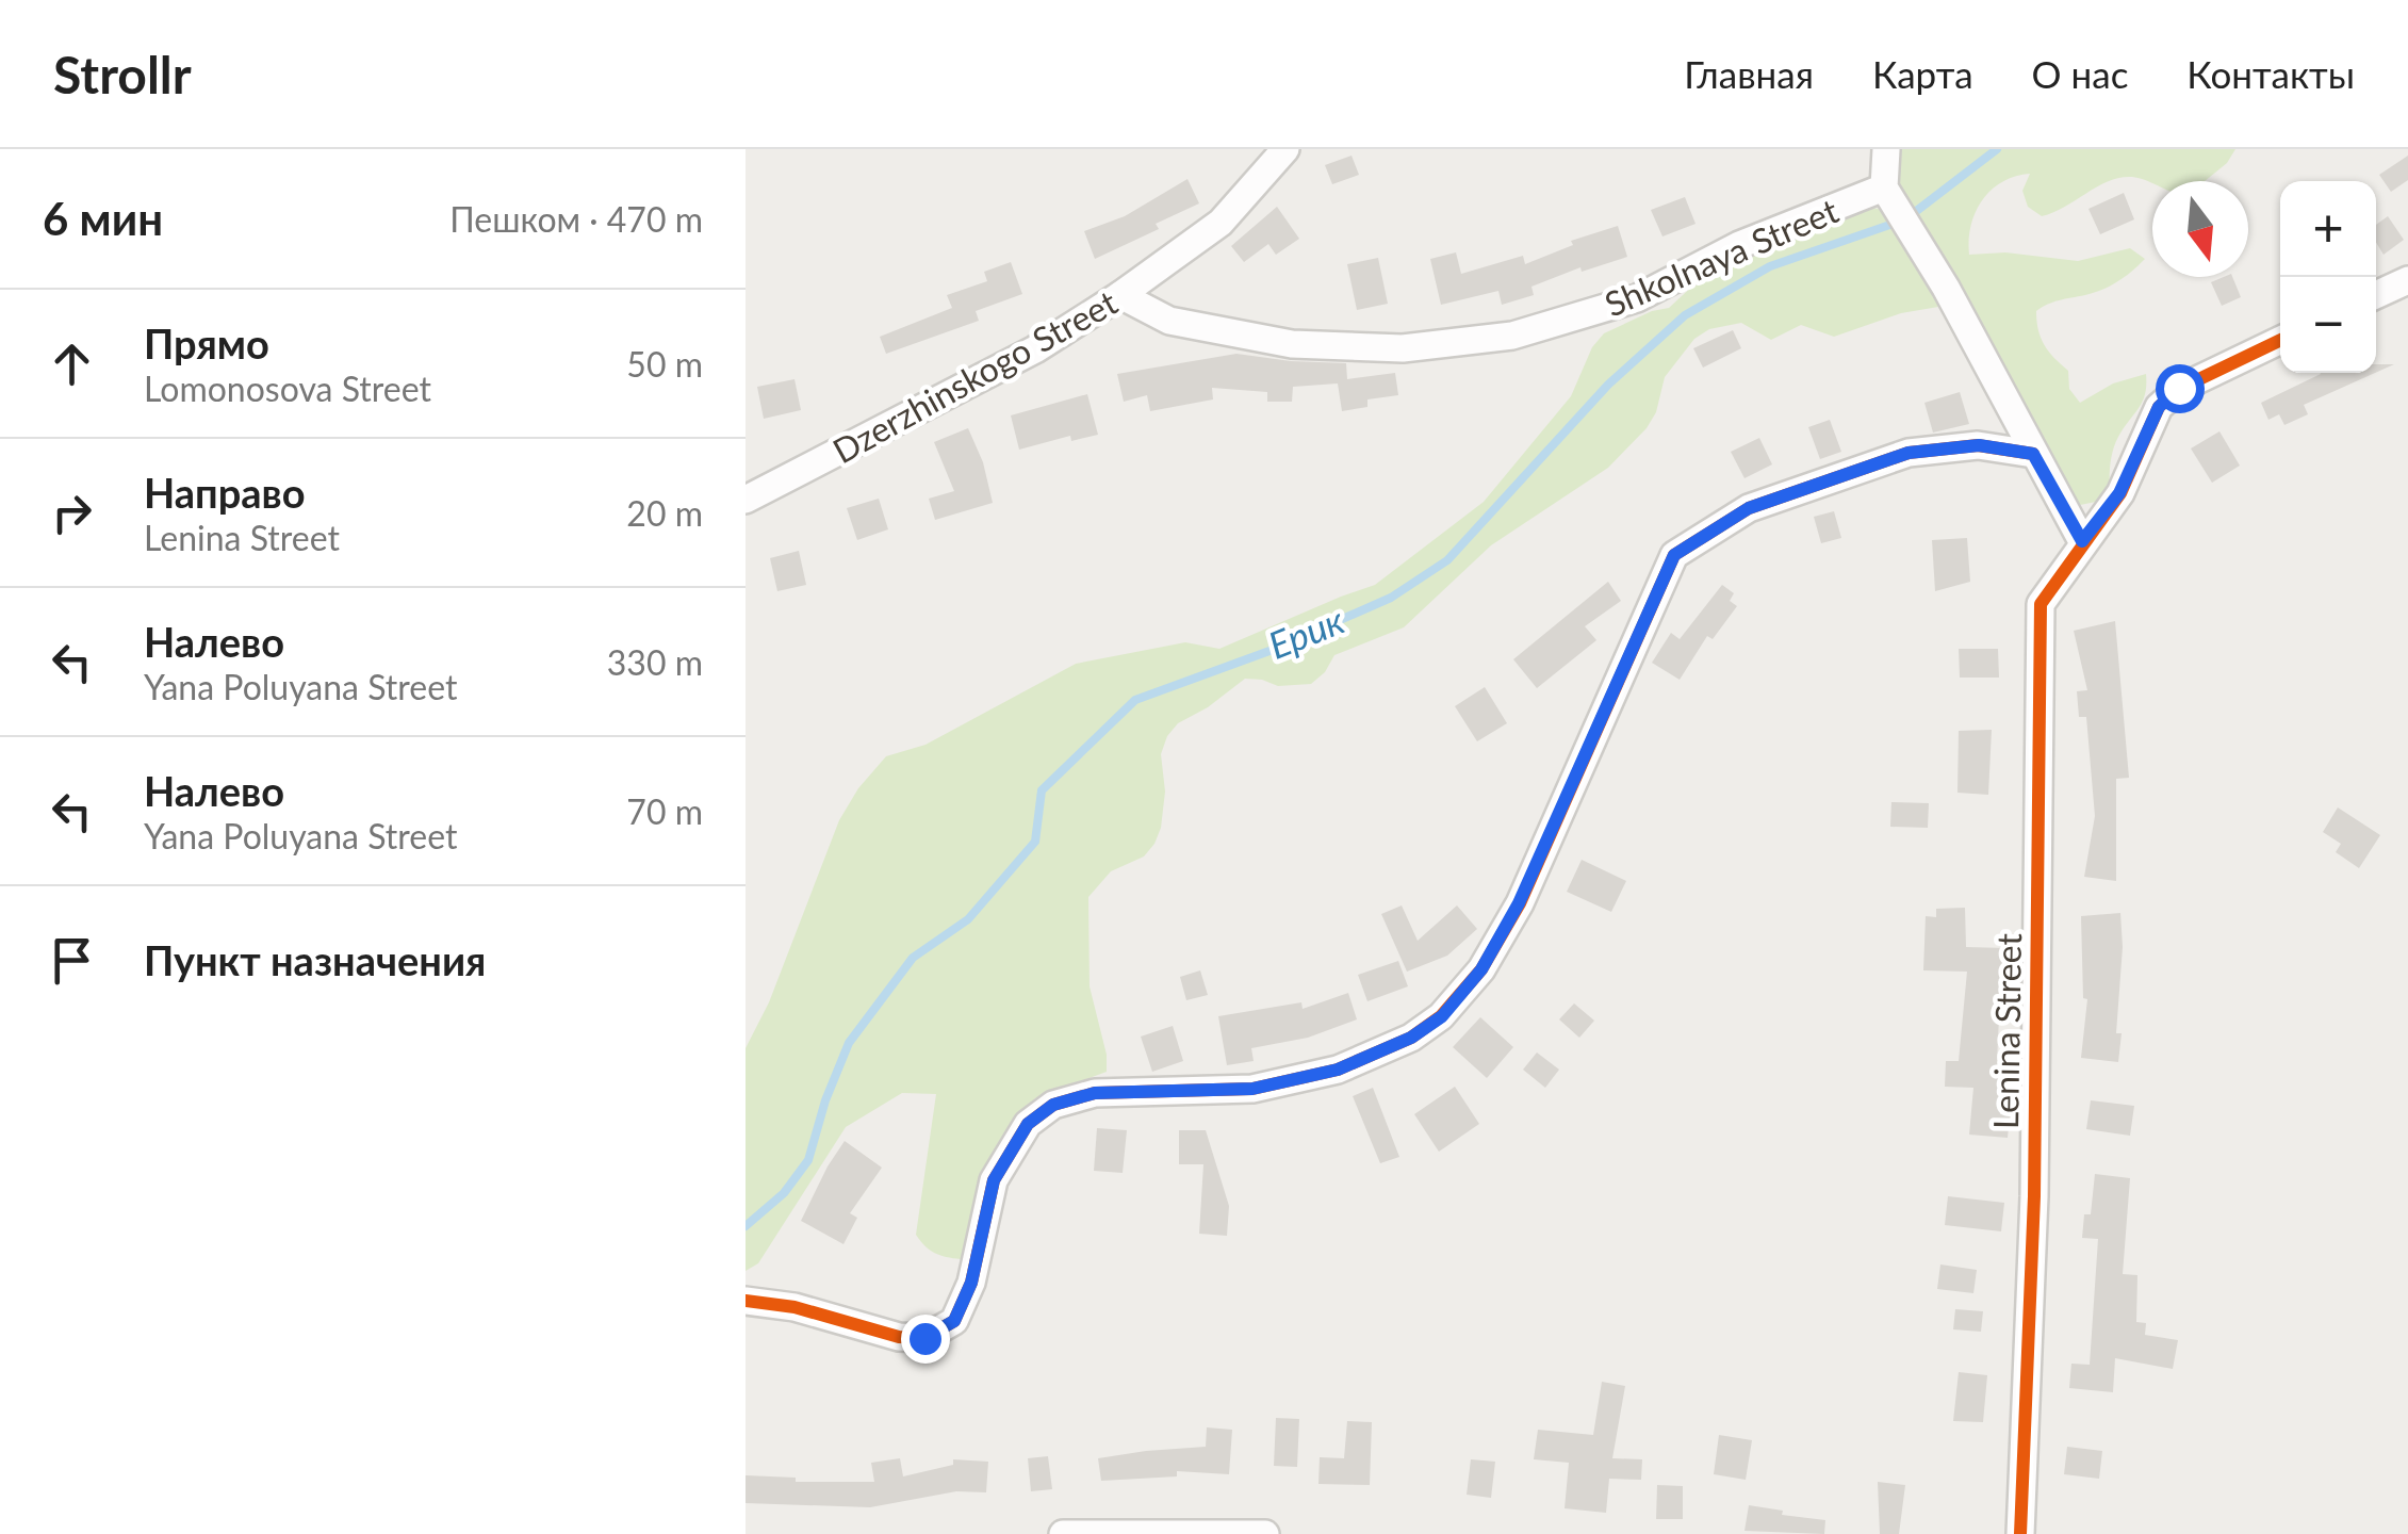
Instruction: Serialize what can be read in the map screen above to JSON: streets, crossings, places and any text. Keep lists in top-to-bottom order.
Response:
{
  "streets": {
    "street": ["Shkolnaya Street", "Dzerzhinskogo Street", "Lenina Street"]
  },
  "crossings": [
    ["Shkolnaya Street", "Dzerzhinskogo Street"]
  ],
  "water": ["Ерик"],
  "north": "bottom",
  "page": {
    "header": "Strollr",
    "nav": [
      "Главная",
      "Карта",
      "О нас",
      "Контакты"
    ],
    "heading": ["6 мин", "Пешком · 470 m"],
    "map_buttons": ["+", "−"],
    "list": [
      ["Прямо", "Lomonosova Street", "50 m"],
      ["Направо", "Lenina Street", "20 m"],
      ["Налево", "Yana Poluyana Street", "330 m"],
      ["Налево", "Yana Poluyana Street", "70 m"],
      "Пункт назначения"
    ]
  }
}
